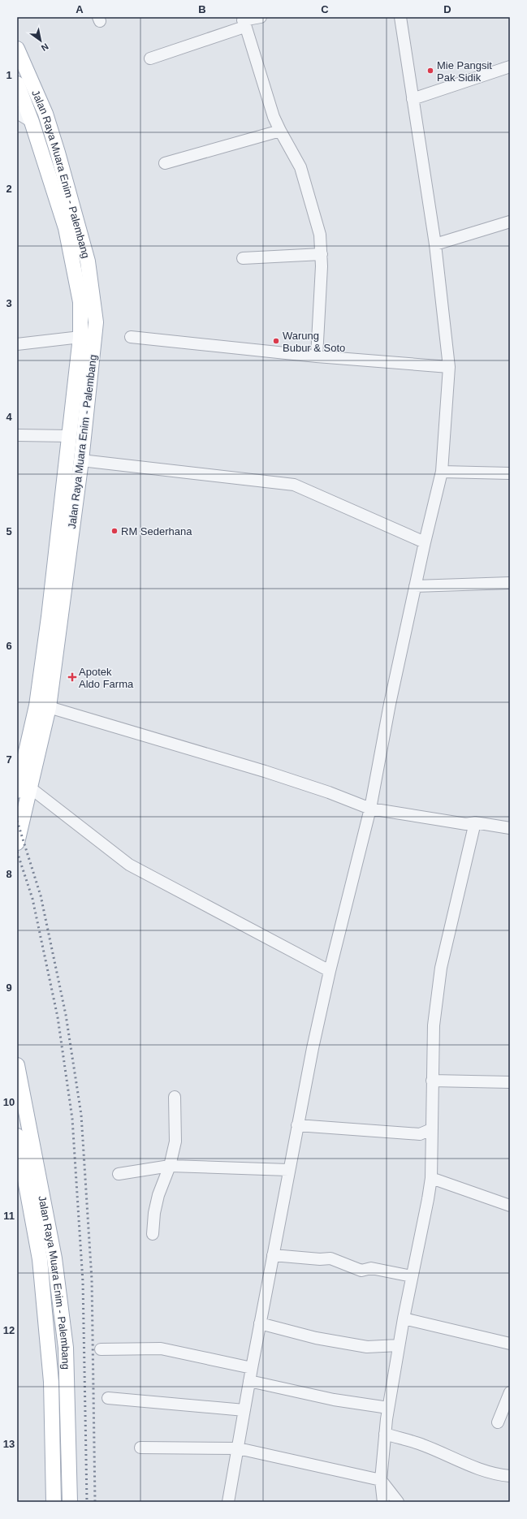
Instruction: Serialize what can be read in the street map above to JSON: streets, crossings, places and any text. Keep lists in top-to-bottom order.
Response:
{
  "streets": {
    "main road": ["Jalan Raya Muara Enim - Palembang"]
  },
  "places": {
    "other": ["Mie Pangsit Pak Sidik", "Warung Bubur & Soto", "RM Sederhana"],
    "health": ["Apotek Aldo Farma"]
  },
  "north": "bottom right",
  "grid": {
    "columns": [
      "A",
      "B",
      "C",
      "D"
    ],
    "rows": [
      "1",
      "2",
      "3",
      "4",
      "5",
      "6",
      "7",
      "8",
      "9",
      "10",
      "11",
      "12",
      "13"
    ]
  }
}
